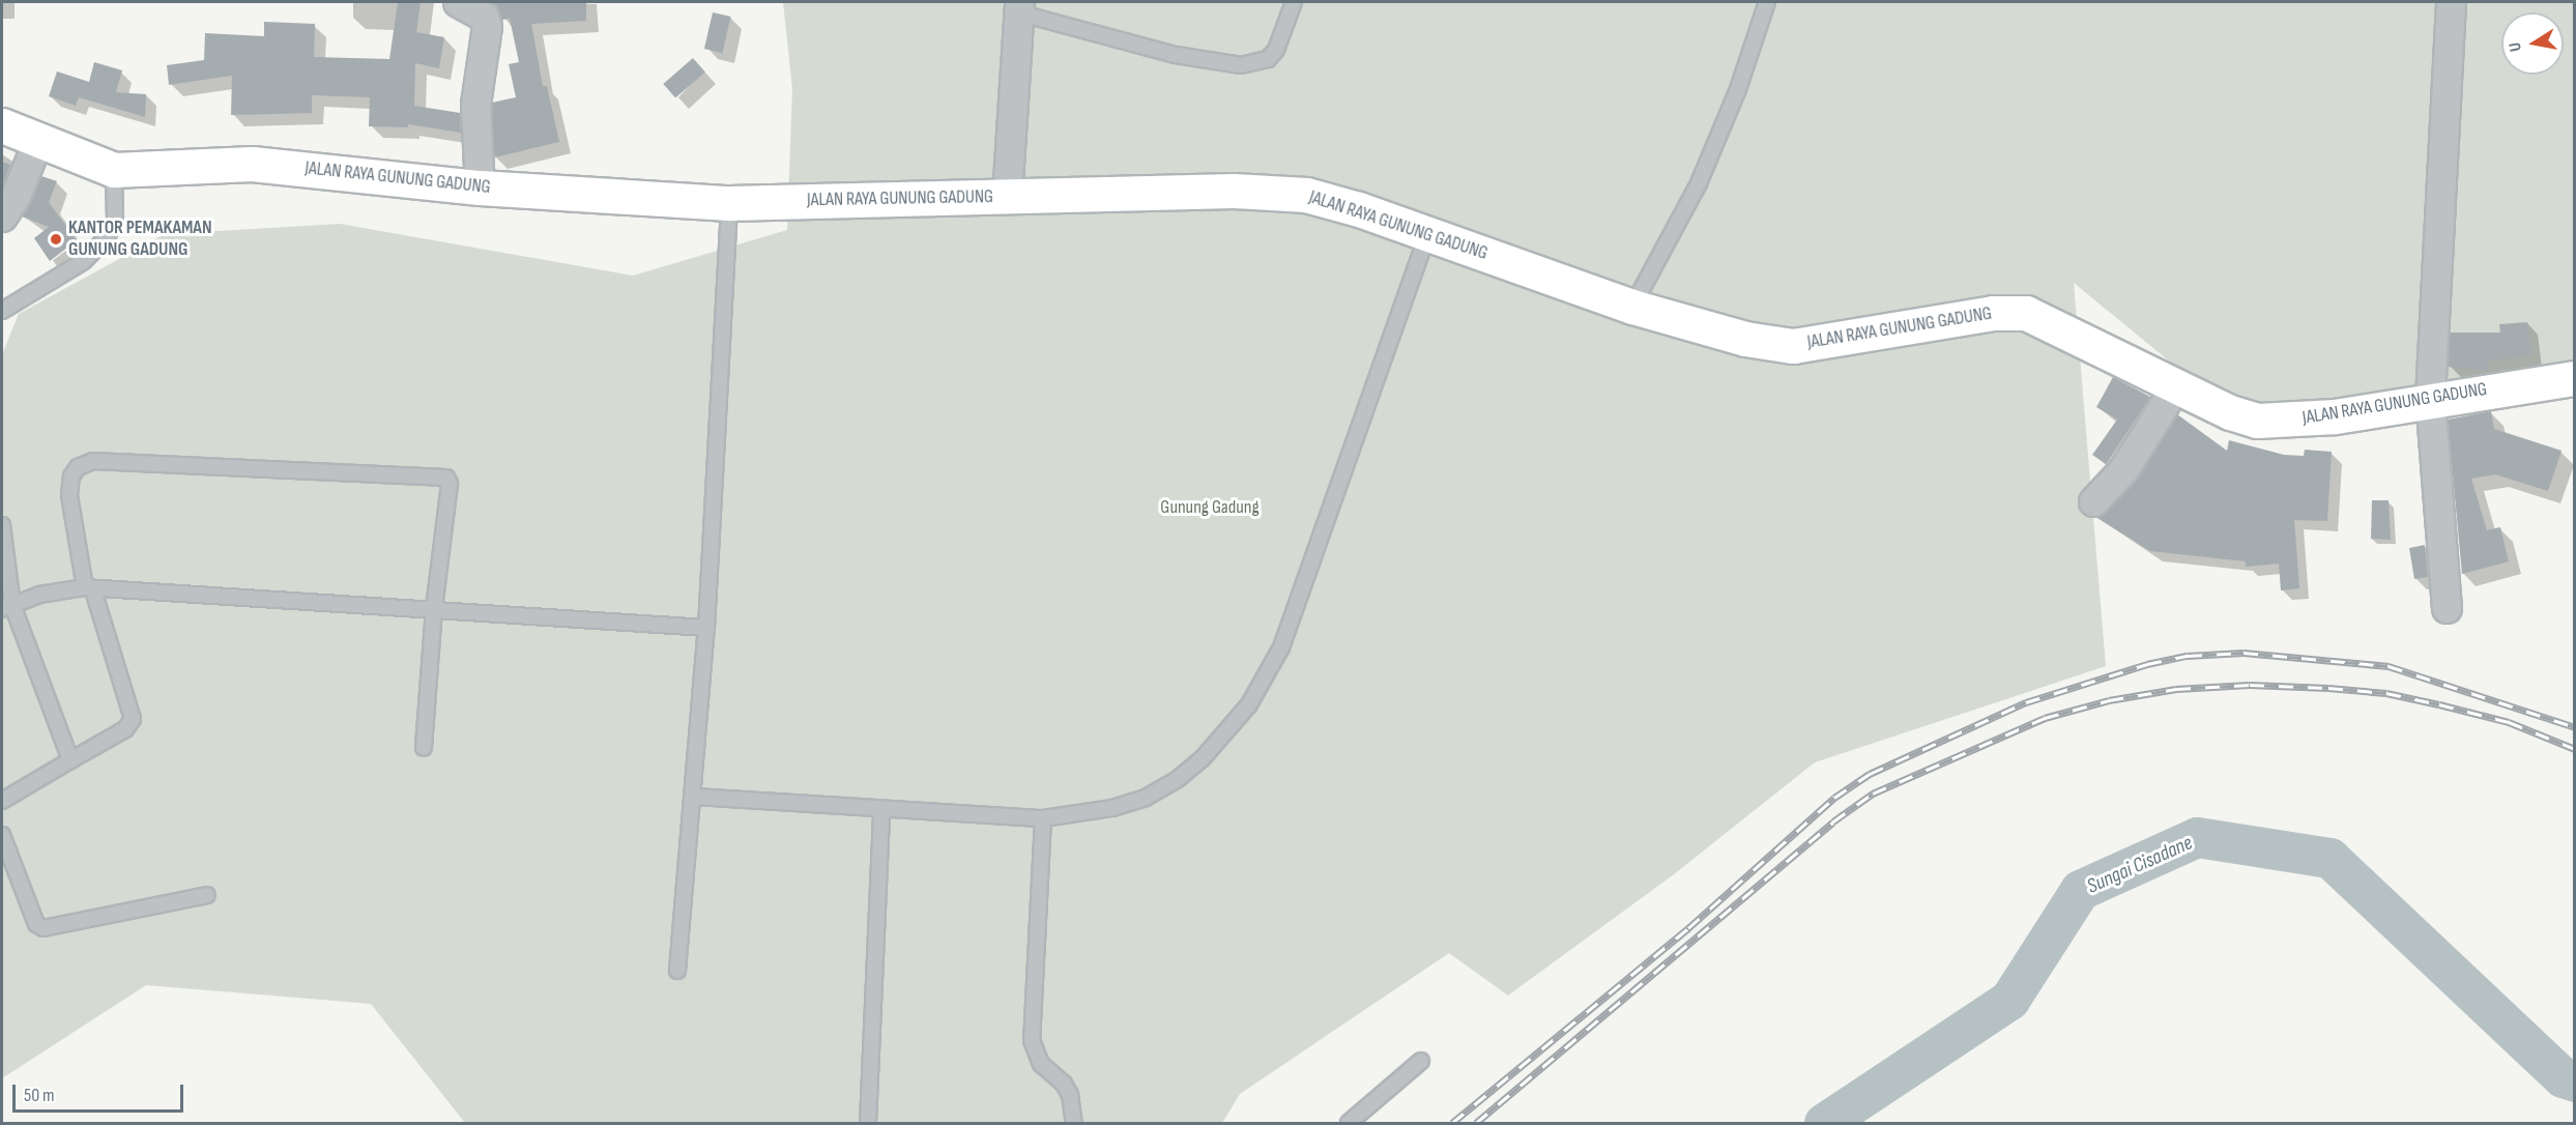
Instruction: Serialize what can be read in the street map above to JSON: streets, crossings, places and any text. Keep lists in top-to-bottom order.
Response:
{
  "streets": {
    "street": ["JALAN RAYA GUNUNG GADUNG"]
  },
  "water": ["Sungai Cisadane"],
  "parks": ["Gunung Gadung"],
  "places": ["KANTOR PEMAKAMAN GUNUNG GADUNG"],
  "scale_bar": "50 m",
  "north": "left"
}
